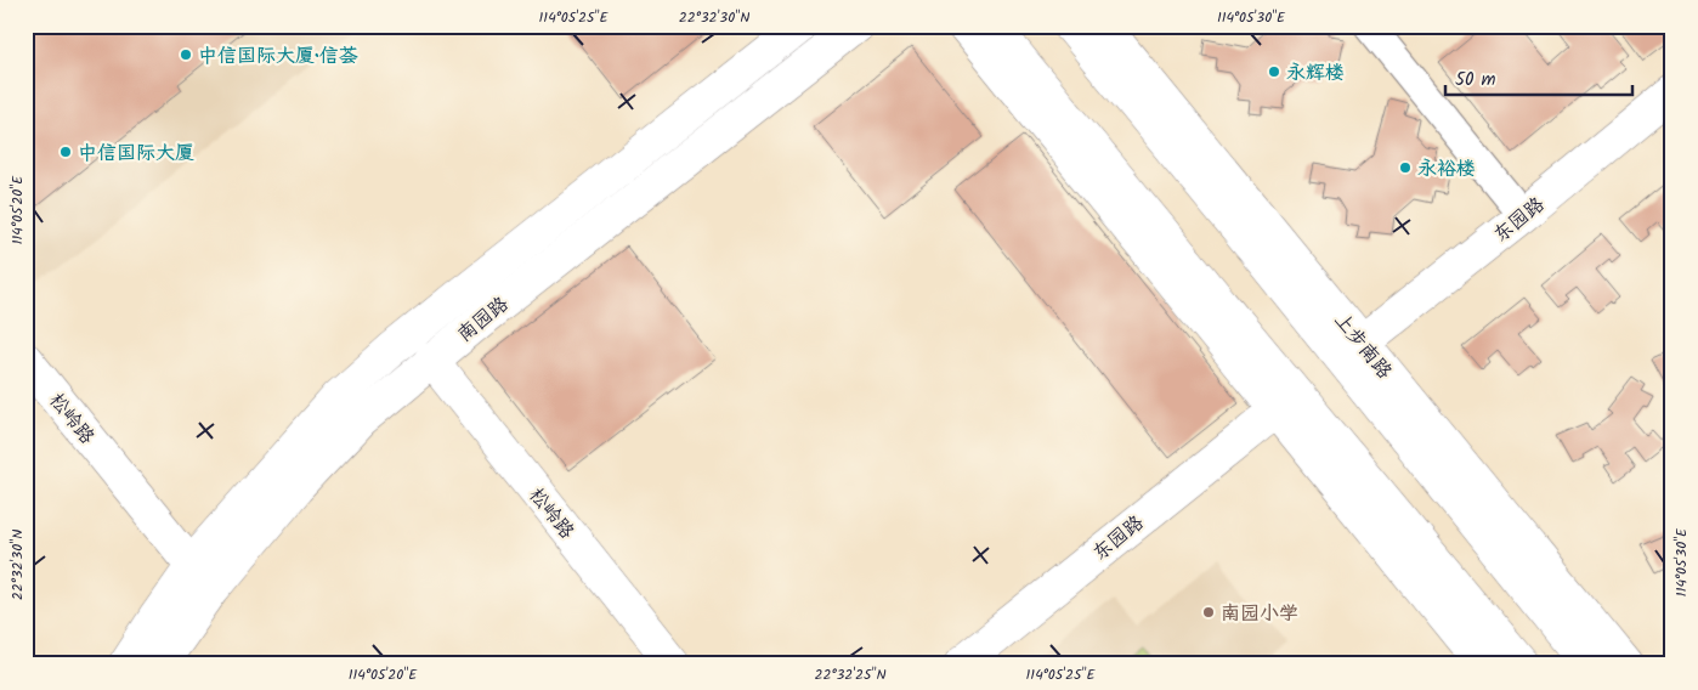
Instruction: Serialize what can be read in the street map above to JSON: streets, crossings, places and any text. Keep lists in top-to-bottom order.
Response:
{
  "streets": {
    "main road": [
      "东园路",
      "南园路",
      "上步南路",
      "松岭路"
    ]
  },
  "crossings": [
    ["东园路", "上步南路"],
    ["南园路", "松岭路"]
  ],
  "places": [
    "中信国际大厦·信荟",
    "永辉楼",
    "中信国际大厦",
    "永裕楼",
    "南园小学"
  ],
  "scale_bar": "50 m",
  "coordinates": [
    "114°05'25\"E",
    "22°32'30\"N",
    "114°05'30\"E",
    "114°05'20\"E",
    "22°32'25\"N"
  ]
}
